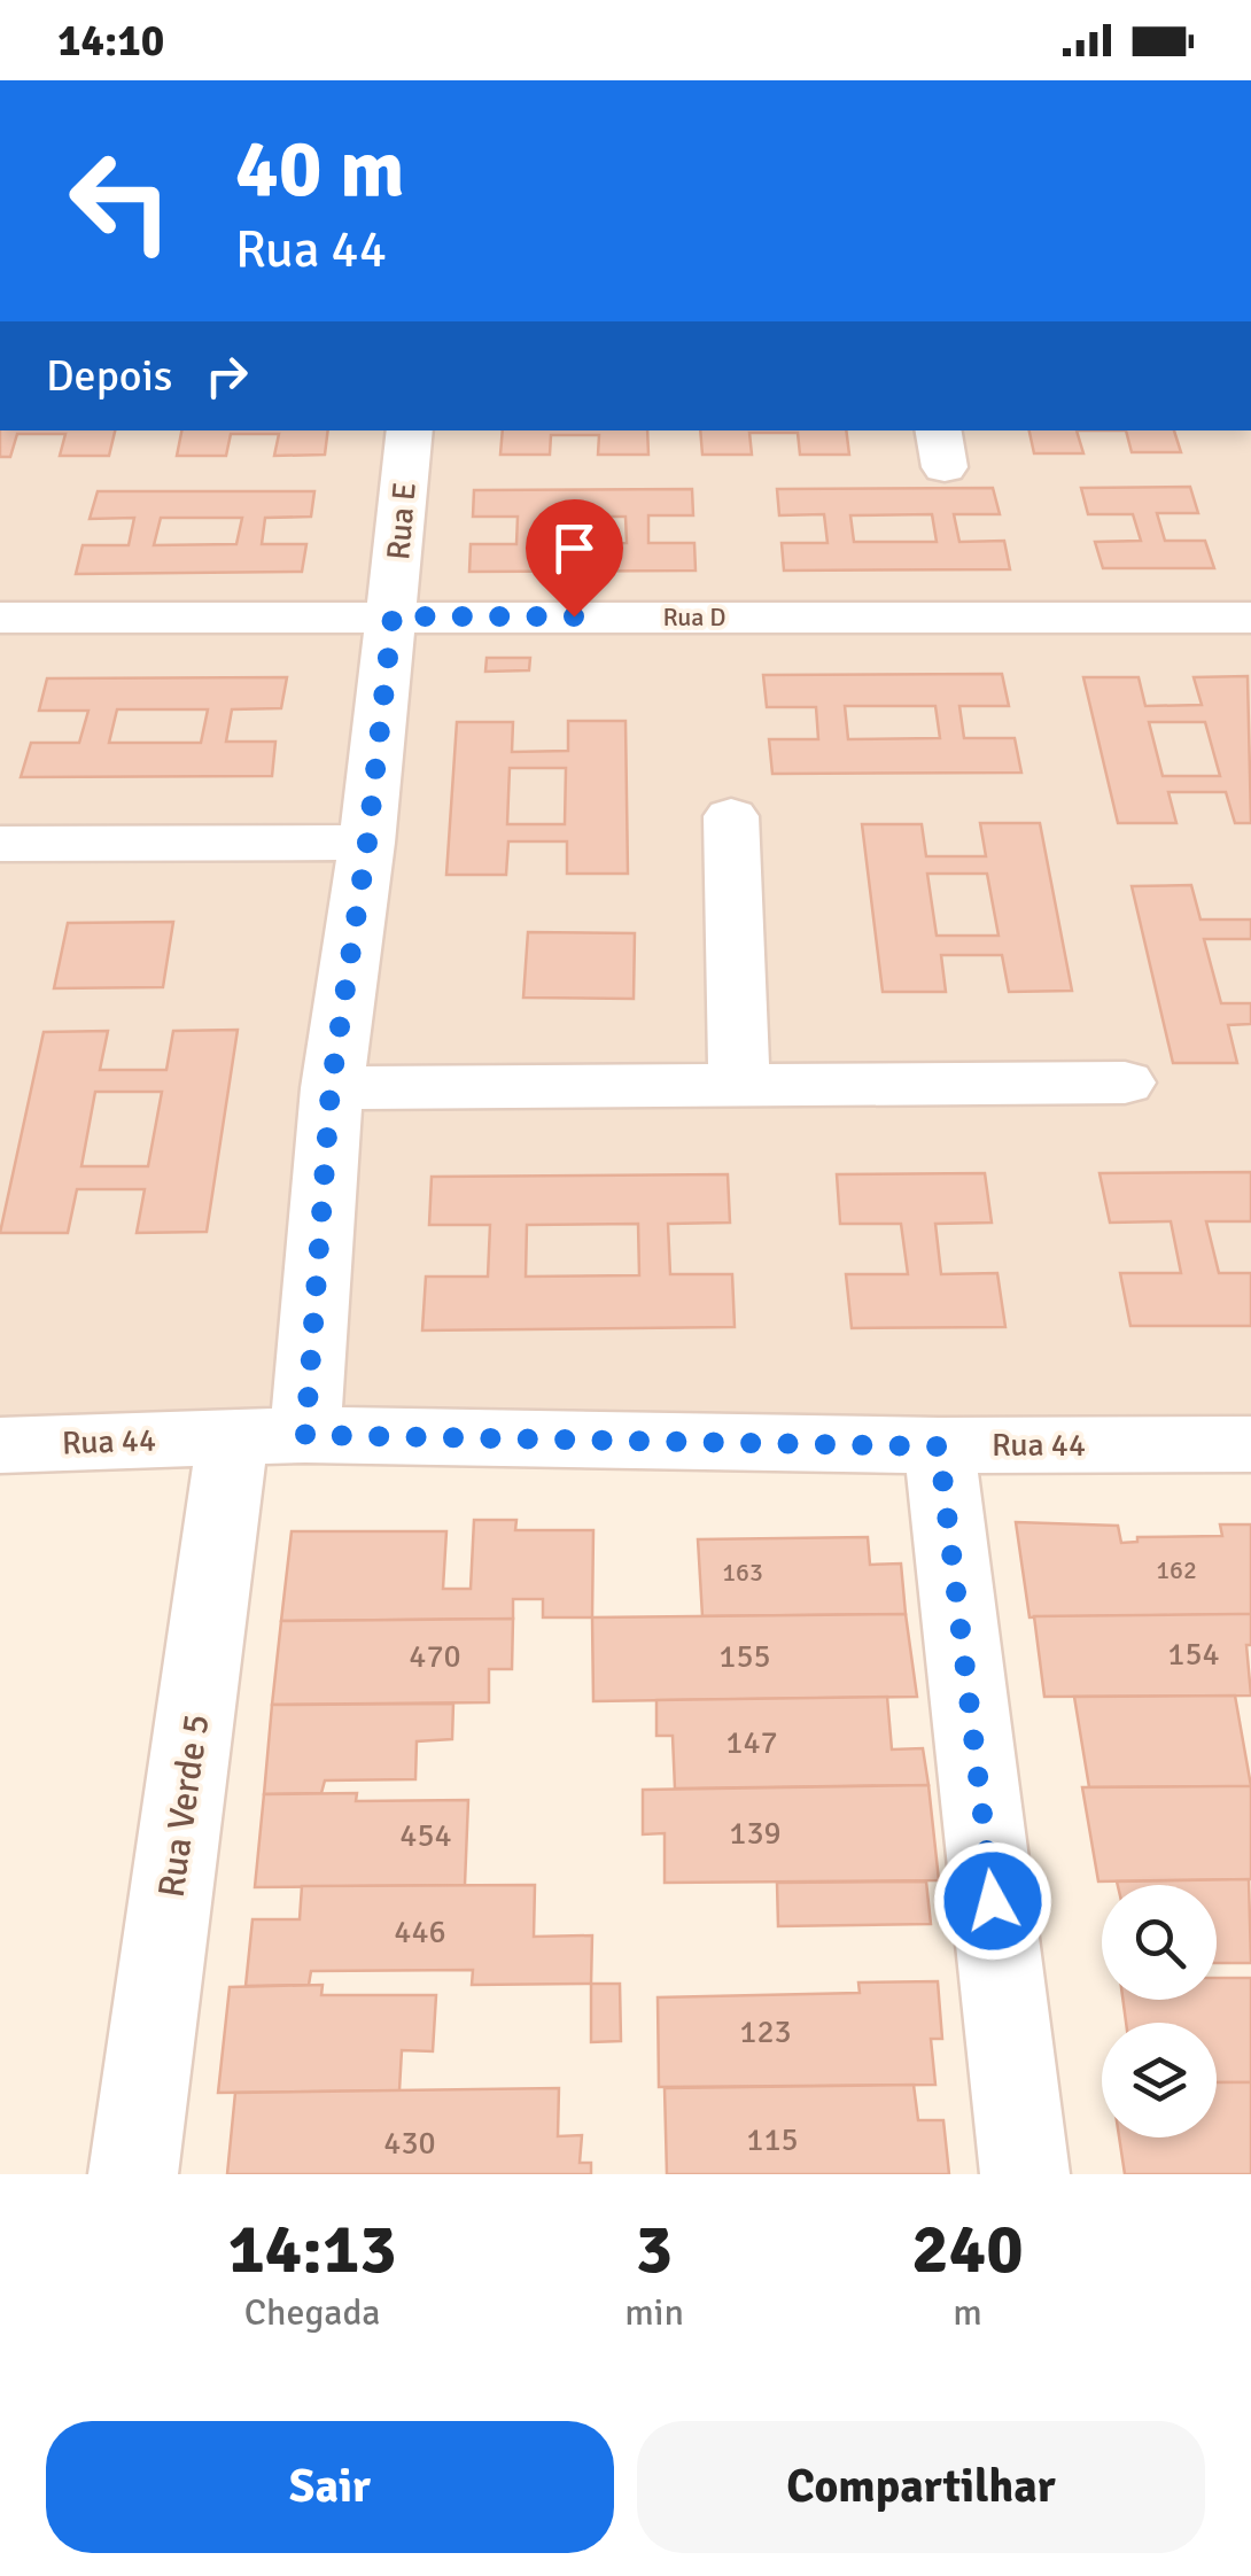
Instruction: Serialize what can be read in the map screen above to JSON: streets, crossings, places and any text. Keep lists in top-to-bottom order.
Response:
{
  "streets": {
    "street": [
      "Rua E",
      "Rua D",
      "Rua 44",
      "Rua Verde 5"
    ]
  },
  "crossings": [
    ["Rua E", "Rua D"],
    ["Rua E", "Rua 44"],
    ["Rua E", "Rua Verde 5"],
    ["Rua 44", "Rua Verde 5"]
  ],
  "house_numbers": [
    "162",
    "163",
    "154",
    "470",
    "155",
    "147",
    "139",
    "454",
    "446",
    "123",
    "115",
    "430"
  ],
  "page": {
    "status": "14:10",
    "turn": ["40 m", "Rua 44"],
    "then": "Depois",
    "eta": [
      "14:13",
      "Chegada",
      "3",
      "min",
      "240",
      "m"
    ],
    "buttons": ["Sair", "Compartilhar"]
  }
}
